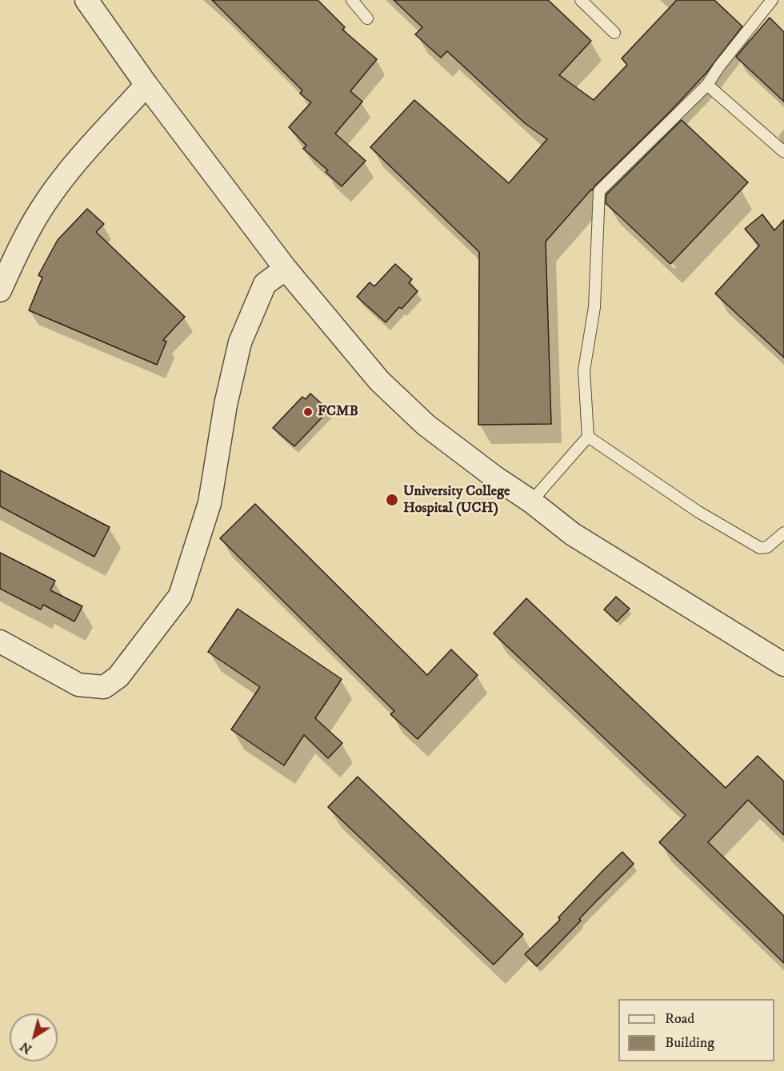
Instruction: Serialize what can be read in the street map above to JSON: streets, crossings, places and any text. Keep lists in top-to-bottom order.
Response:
{
  "places": ["FCMB", "University College Hospital (UCH)"],
  "legend": ["Road", "Building"],
  "north": "bottom left"
}
